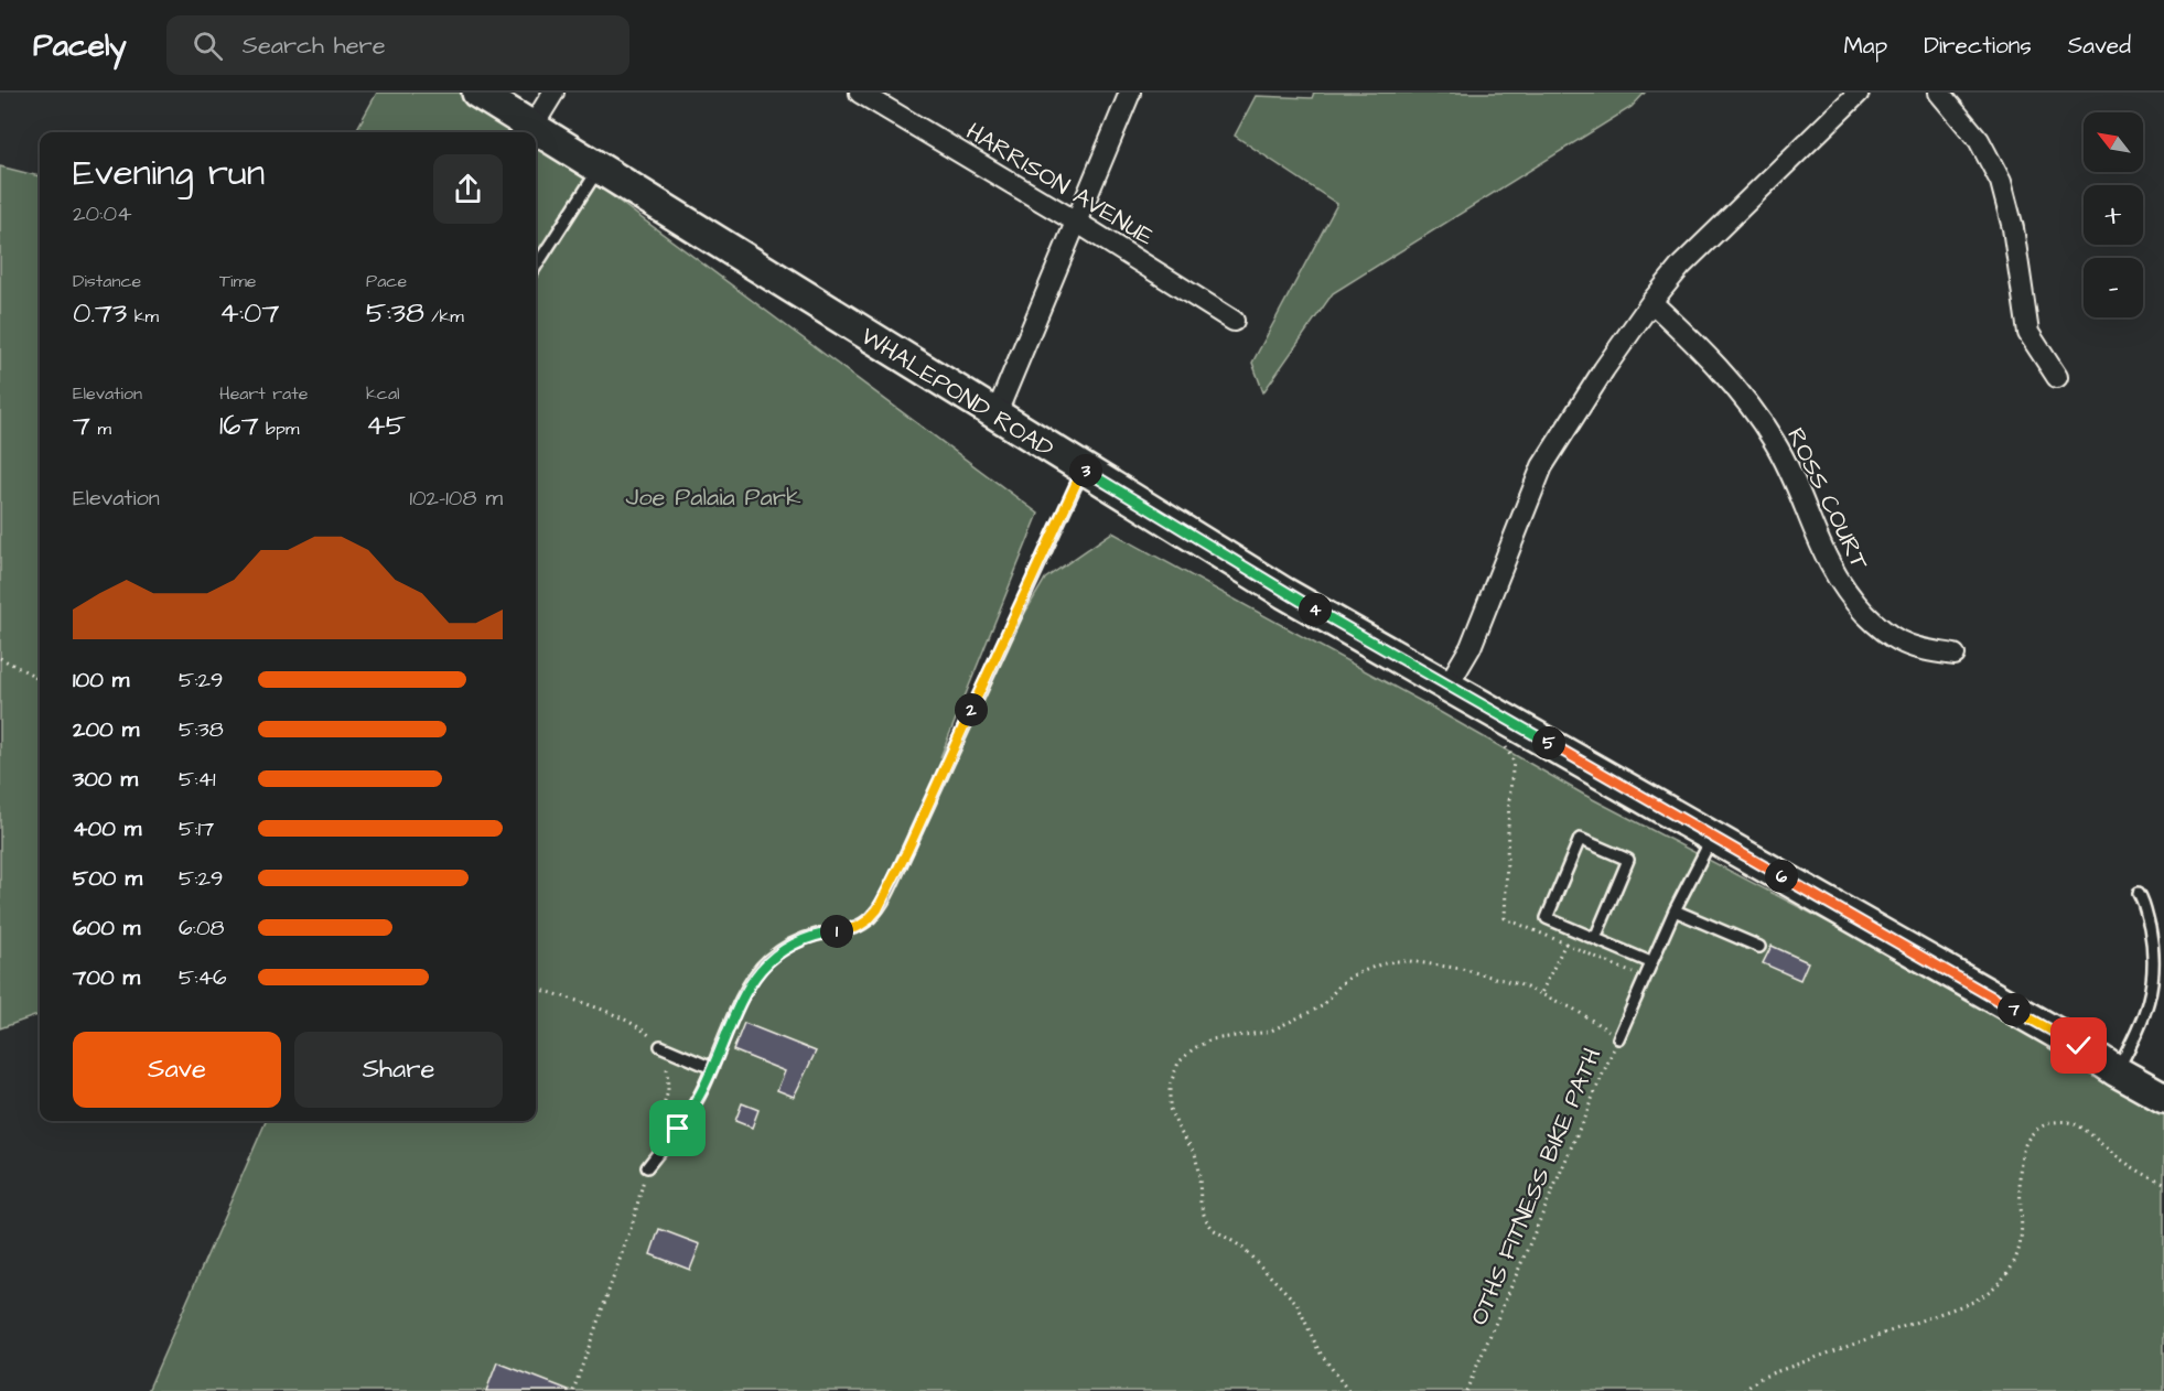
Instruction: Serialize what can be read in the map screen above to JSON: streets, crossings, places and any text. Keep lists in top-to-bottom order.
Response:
{
  "streets": {
    "street": ["HARRISON AVENUE", "WHALEPOND ROAD", "ROSS COURT"],
    "path": ["OTHS FITNESS BIKE PATH"]
  },
  "parks": ["Joe Palaia Park"],
  "north": "top left",
  "page": {
    "header": "Pacely",
    "search": "Search here",
    "nav": ["Map", "Directions", "Saved"],
    "map_buttons": ["+", "−"],
    "heading": ["Evening run", "20:04"],
    "stats": [
      ["Distance", "0.73 km"],
      ["Time", "4:07"],
      ["Pace", "5:38 /km"],
      ["Elevation", "7 m"],
      ["Heart rate", "167 bpm"],
      ["kcal", "45"]
    ],
    "pins": [
      "3",
      "4",
      "2",
      "5",
      "6",
      "1",
      "7"
    ],
    "chart": ["Elevation", "102–108 m"],
    "list": [
      {
        "name": "100 m",
        "note": "5:29"
      },
      {
        "name": "200 m",
        "note": "5:38"
      },
      {
        "name": "300 m",
        "note": "5:41"
      },
      {
        "name": "400 m",
        "note": "5:17"
      },
      {
        "name": "500 m",
        "note": "5:29"
      },
      {
        "name": "600 m",
        "note": "6:08"
      },
      {
        "name": "700 m",
        "note": "5:46"
      }
    ],
    "buttons": ["Save", "Share"]
  }
}
